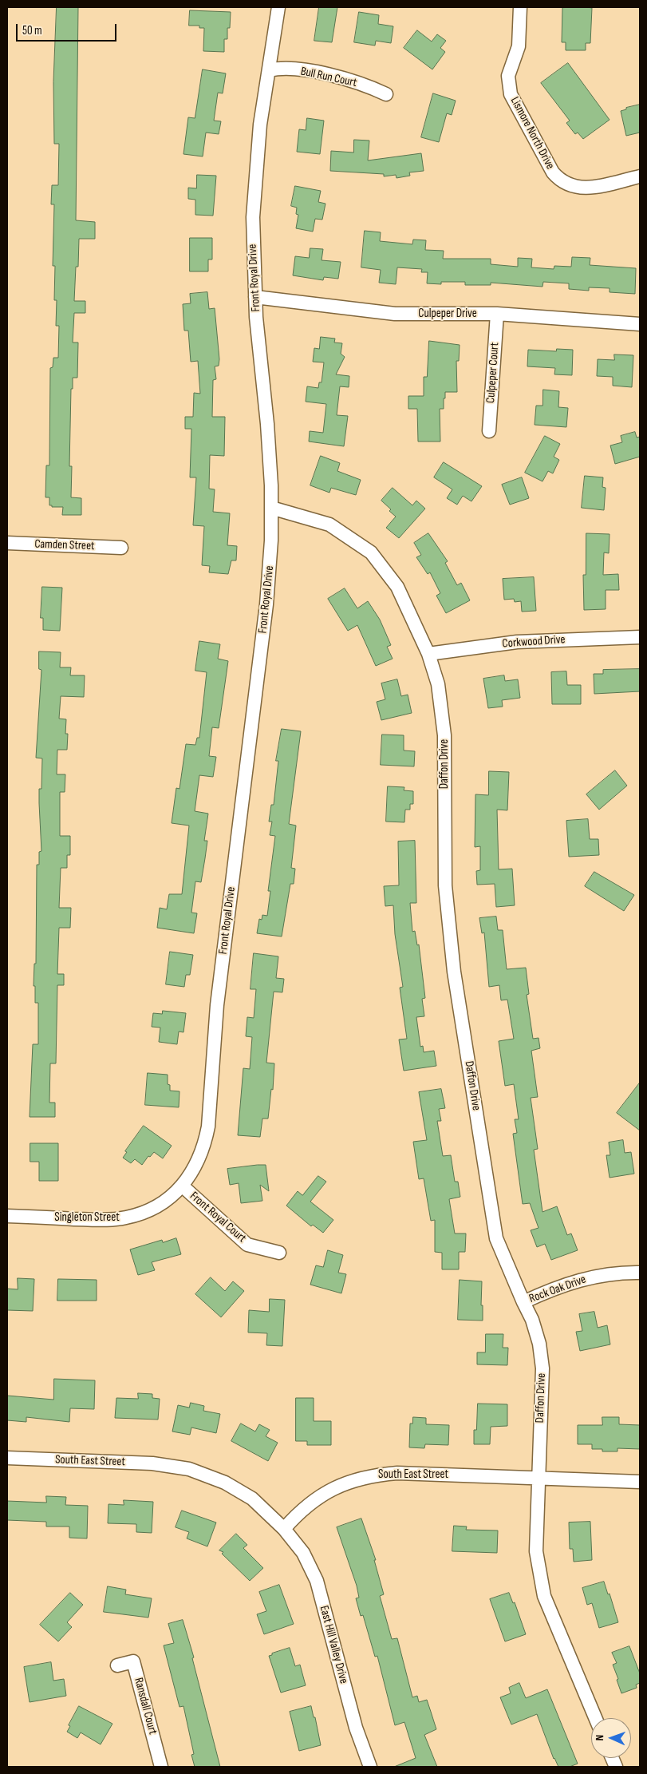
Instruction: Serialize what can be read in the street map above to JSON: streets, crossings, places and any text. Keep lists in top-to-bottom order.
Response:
{
  "streets": {
    "street": [
      "Bull Run Court",
      "Lismore North Drive",
      "Front Royal Drive",
      "Culpeper Drive",
      "Culpeper Court",
      "Camden Street",
      "Corkwood Drive",
      "Daffon Drive",
      "Singleton Street",
      "Front Royal Court",
      "Rock Oak Drive",
      "South East Street",
      "East Hill Valley Drive",
      "Ransdall Court"
    ]
  },
  "crossings": [
    ["Bull Run Court", "Front Royal Drive"],
    ["Front Royal Drive", "Culpeper Drive"],
    ["Front Royal Drive", "Daffon Drive"],
    ["Front Royal Drive", "Singleton Street"],
    ["Front Royal Drive", "Front Royal Court"],
    ["Culpeper Drive", "Culpeper Court"],
    ["Corkwood Drive", "Daffon Drive"],
    ["Daffon Drive", "Rock Oak Drive"],
    ["Daffon Drive", "South East Street"],
    ["Singleton Street", "Front Royal Court"],
    ["South East Street", "East Hill Valley Drive"]
  ],
  "scale_bar": "50 m",
  "north": "left"
}
